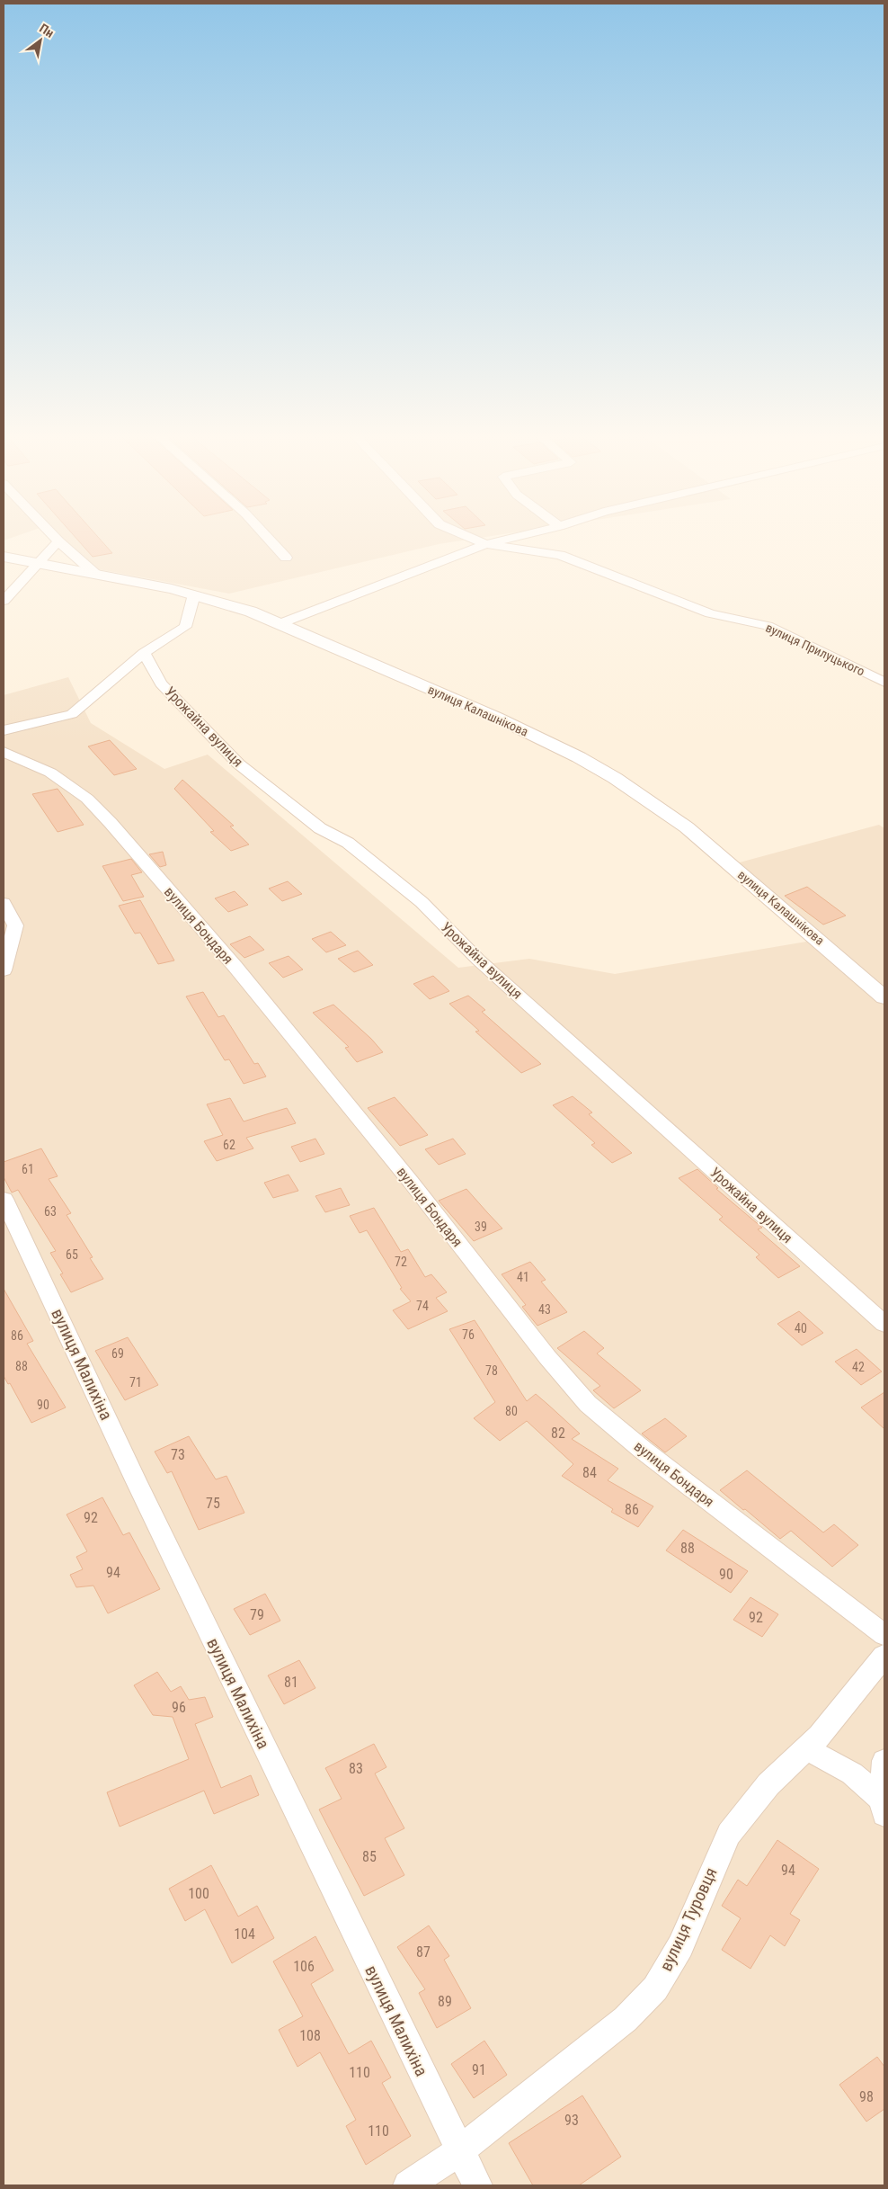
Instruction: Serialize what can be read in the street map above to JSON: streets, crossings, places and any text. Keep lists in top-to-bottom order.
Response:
{
  "streets": {
    "street": [
      "вулиця Прилуцького",
      "вулиця Калашнікова",
      "Урожайна вулиця",
      "вулиця Бондаря",
      "вулиця Малихіна",
      "вулиця Туровця"
    ]
  },
  "crossings": [
    ["вулиця Малихіна", "вулиця Туровця"]
  ],
  "house_numbers": [
    "62",
    "61",
    "63",
    "39",
    "65",
    "72",
    "41",
    "74",
    "43",
    "40",
    "76",
    "86",
    "69",
    "88",
    "42",
    "78",
    "71",
    "90",
    "80",
    "82",
    "73",
    "84",
    "75",
    "86",
    "92",
    "88",
    "94",
    "90",
    "79",
    "92",
    "81",
    "96",
    "83",
    "85",
    "94",
    "100",
    "104",
    "87",
    "106",
    "89",
    "108",
    "91",
    "110",
    "98",
    "93",
    "110"
  ],
  "north": "top right"
}
